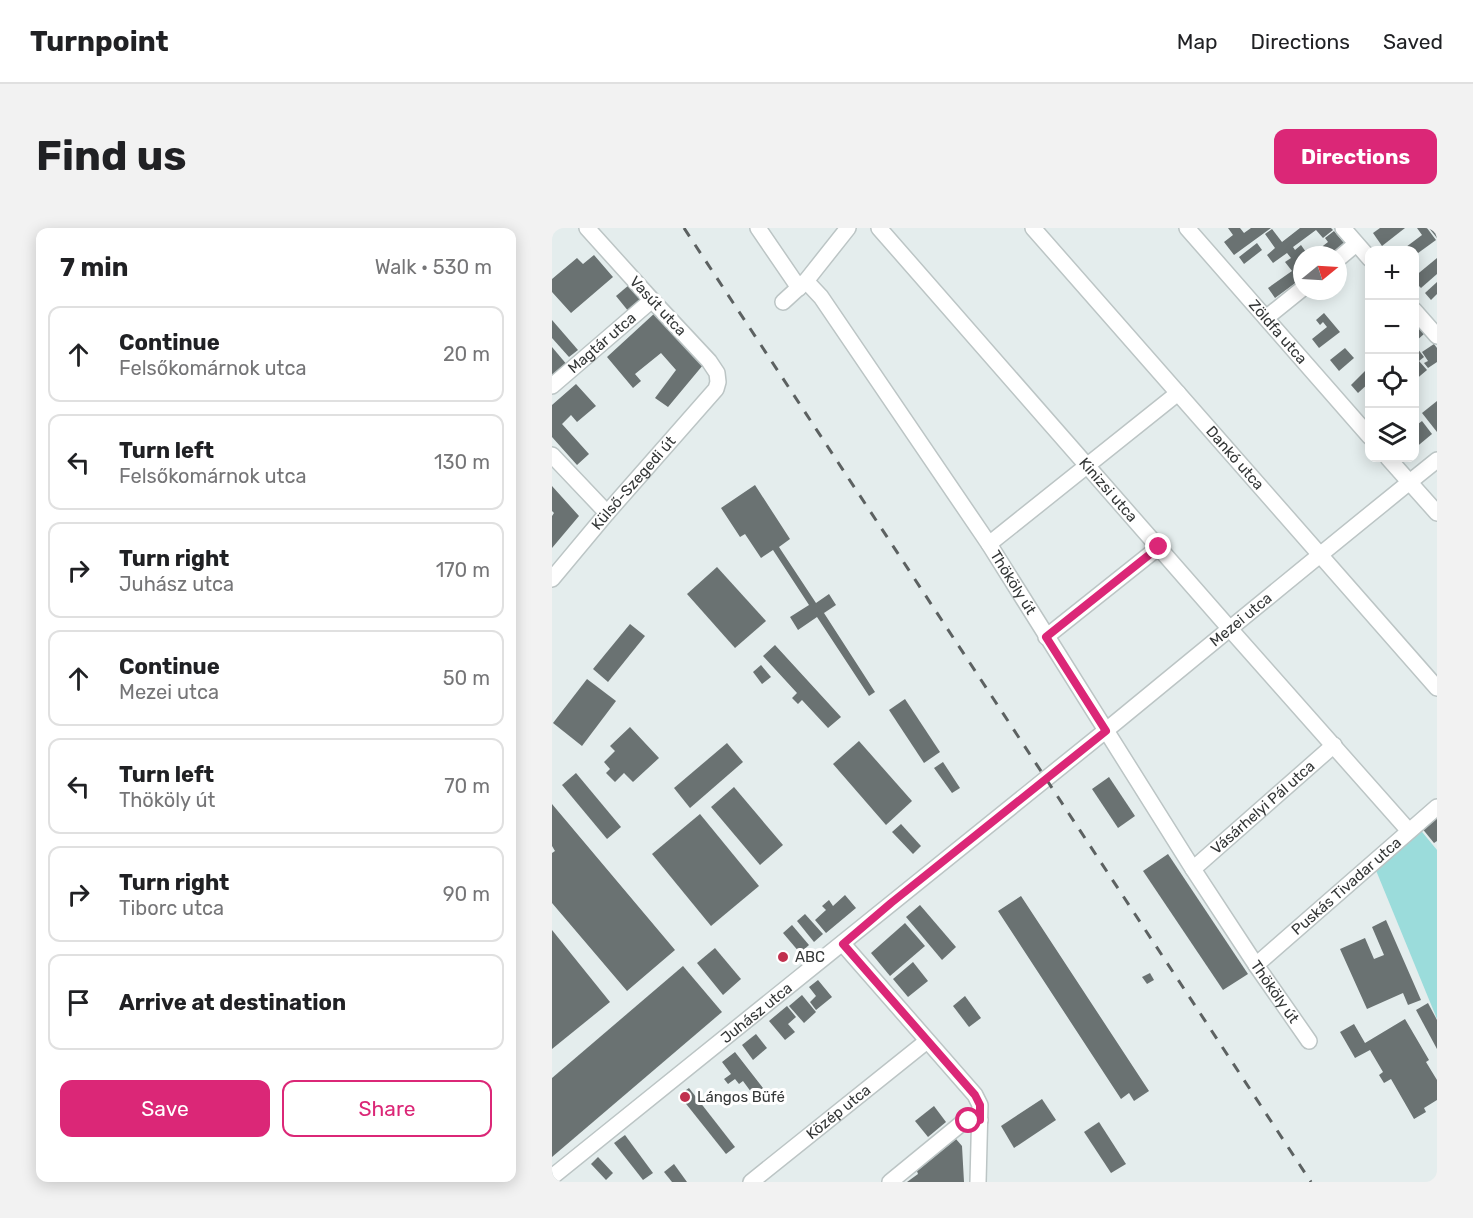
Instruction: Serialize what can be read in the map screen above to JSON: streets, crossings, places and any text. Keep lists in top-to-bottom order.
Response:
{
  "streets": {
    "street": [
      "Vasút utca",
      "Zöldfa utca",
      "Magtár utca",
      "Dankó utca",
      "Külső-Szegedi út",
      "Kinizsi utca",
      "Thököly út",
      "Mezei utca",
      "Vásárhelyi Pál utca",
      "Puskás Tivadar utca",
      "Juhász utca",
      "Közép utca"
    ]
  },
  "crossings": [
    ["Vasút utca", "Magtár utca"],
    ["Vasút utca", "Külső-Szegedi út"],
    ["Dankó utca", "Mezei utca"],
    ["Kinizsi utca", "Mezei utca"],
    ["Kinizsi utca", "Vásárhelyi Pál utca"],
    ["Kinizsi utca", "Puskás Tivadar utca"],
    ["Thököly út", "Mezei utca"],
    ["Thököly út", "Vásárhelyi Pál utca"],
    ["Thököly út", "Puskás Tivadar utca"],
    ["Mezei utca", "Juhász utca"]
  ],
  "places": ["ABC", "Lángos Büfé"],
  "north": "right",
  "page": {
    "header": "Turnpoint",
    "nav": ["Map", "Directions", "Saved"],
    "buttons": [
      "Directions",
      ["Save", "Share"]
    ],
    "title": "Find us",
    "heading": ["7 min", "Walk · 530 m"],
    "map_buttons": ["+", "−"],
    "list": [
      ["Continue", "Felsőkomárnok utca", "20 m"],
      ["Turn left", "Felsőkomárnok utca", "130 m"],
      ["Turn right", "Juhász utca", "170 m"],
      ["Continue", "Mezei utca", "50 m"],
      ["Turn left", "Thököly út", "70 m"],
      ["Turn right", "Tiborc utca", "90 m"],
      "Arrive at destination"
    ]
  }
}
